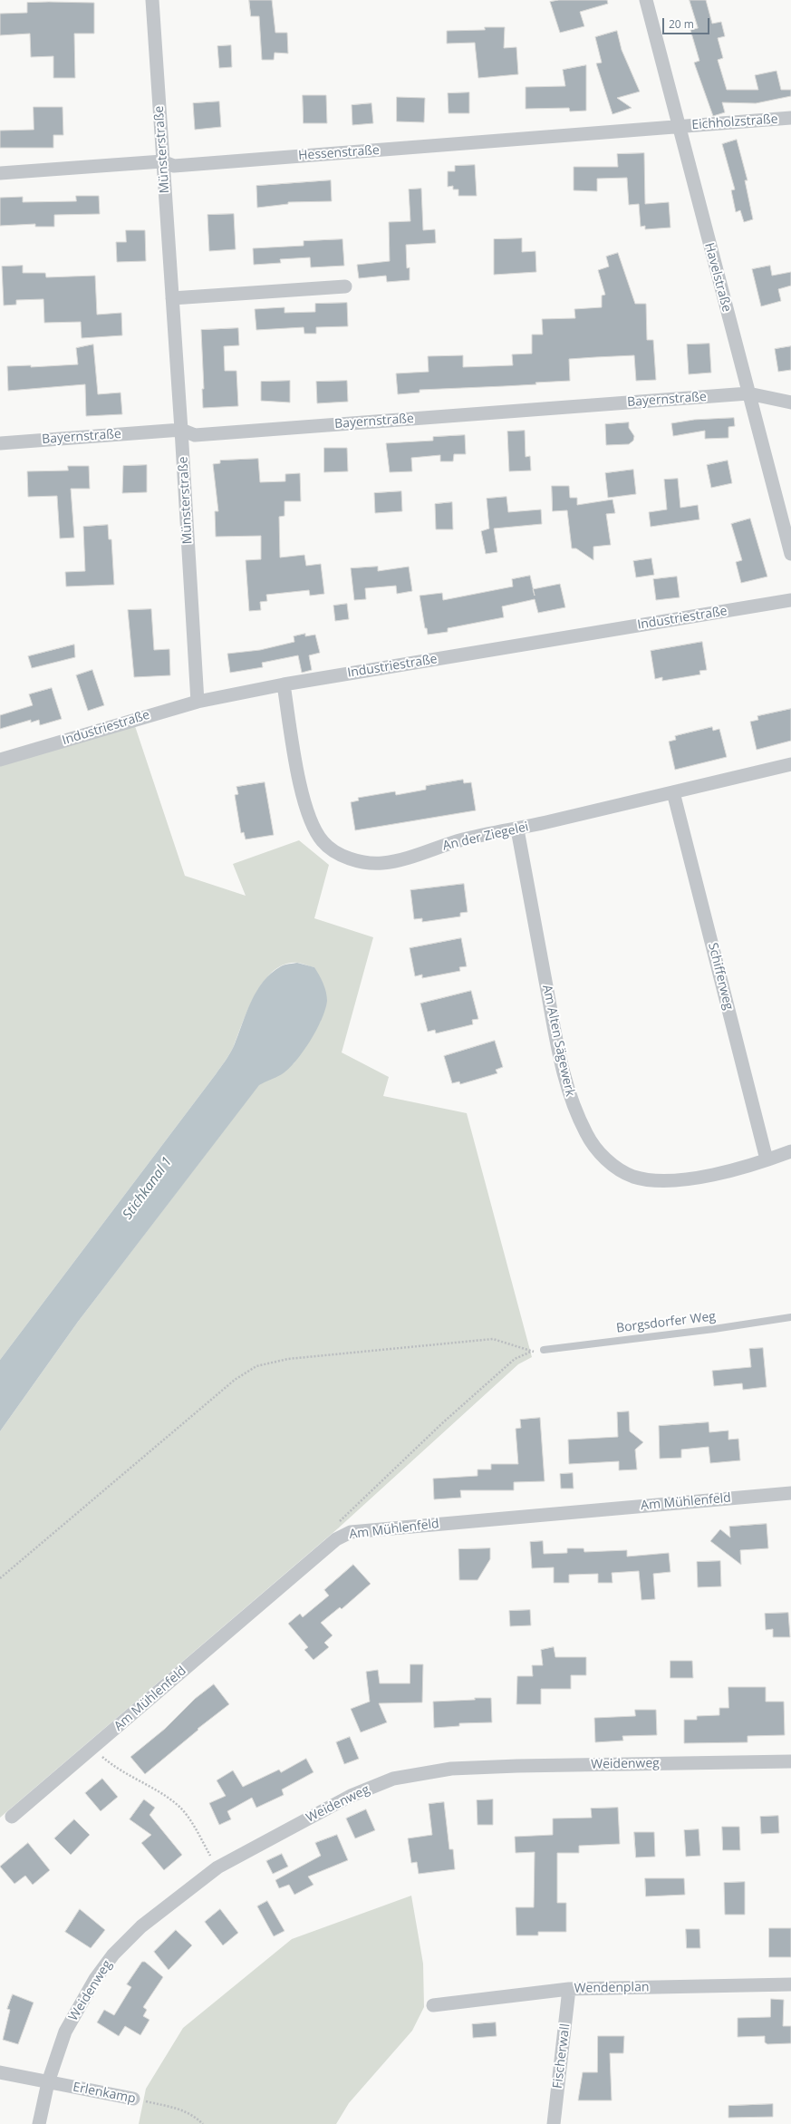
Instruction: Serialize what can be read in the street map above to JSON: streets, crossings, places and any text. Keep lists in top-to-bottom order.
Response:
{
  "streets": {
    "street": [
      "Eichholzstraße",
      "Münsterstraße",
      "Hessenstraße",
      "Havelstraße",
      "Bayernstraße",
      "Industriestraße",
      "An der Ziegelei",
      "Schifferweg",
      "Am Alten Sägewerk",
      "Am Mühlenfeld",
      "Weidenweg",
      "Wendenplan",
      "Fischerwall",
      "Erlenkamp"
    ],
    "lane": ["Borgsdorfer Weg"]
  },
  "crossings": [
    ["Eichholzstraße", "Hessenstraße"],
    ["Eichholzstraße", "Havelstraße"],
    ["Münsterstraße", "Hessenstraße"],
    ["Münsterstraße", "Bayernstraße"],
    ["Münsterstraße", "Industriestraße"],
    ["Hessenstraße", "Havelstraße"],
    ["Havelstraße", "Bayernstraße"],
    ["Industriestraße", "An der Ziegelei"],
    ["An der Ziegelei", "Schifferweg"],
    ["An der Ziegelei", "Am Alten Sägewerk"],
    ["Schifferweg", "Am Alten Sägewerk"],
    ["Weidenweg", "Erlenkamp"],
    ["Wendenplan", "Fischerwall"]
  ],
  "water": ["Stichkanal 1"],
  "scale_bar": "20 m"
}
